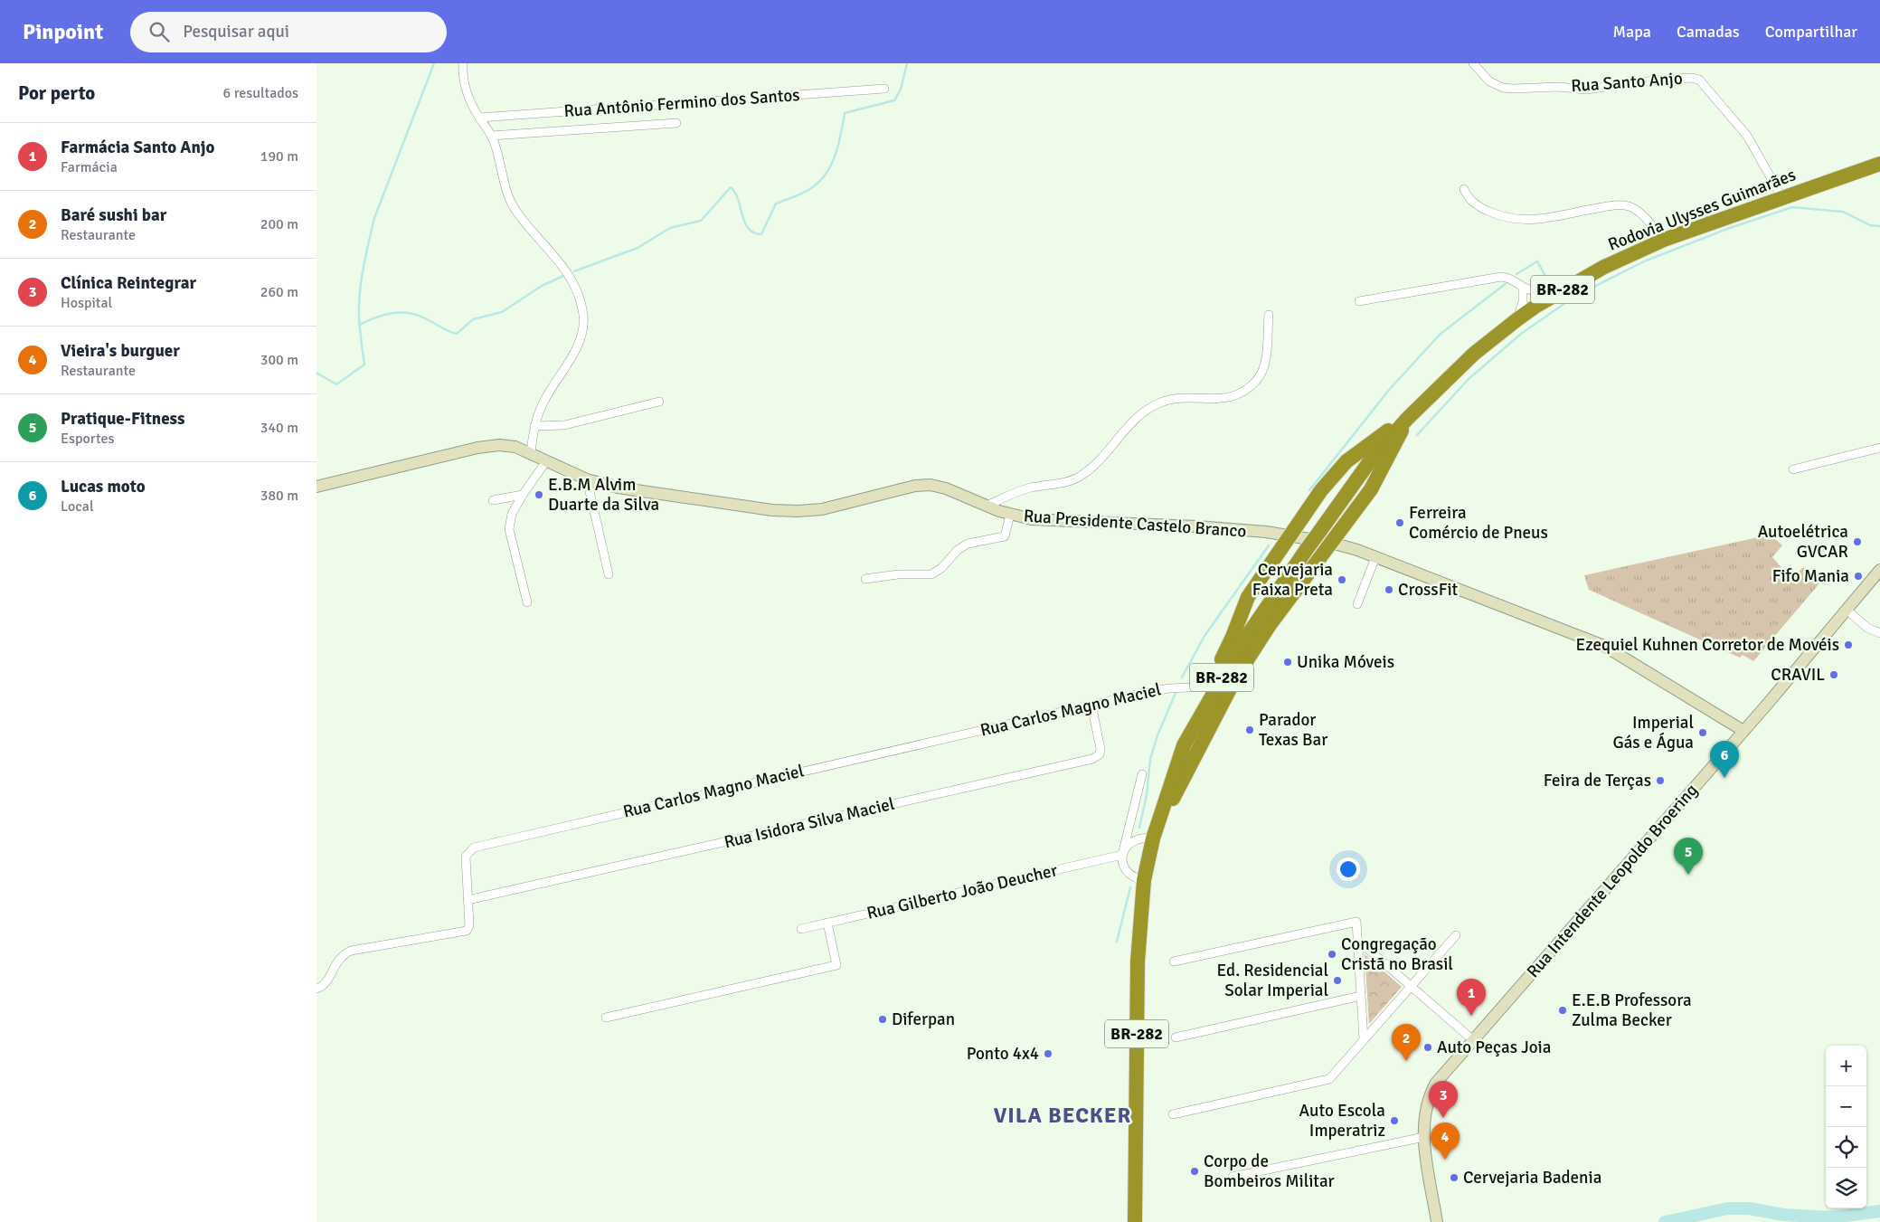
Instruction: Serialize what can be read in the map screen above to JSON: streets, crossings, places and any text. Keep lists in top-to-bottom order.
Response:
{
  "streets": {
    "highway": ["Rodovia Ulysses Guimarães", "BR-282"],
    "street": [
      "Rua Santo Anjo",
      "Rua Antônio Fermino dos Santos",
      "Rua Presidente Castelo Branco",
      "Rua Carlos Magno Maciel",
      "Rua Isidora Silva Maciel",
      "Rua Intendente Leopoldo Broering",
      "Rua Gilberto João Deucher"
    ]
  },
  "crossings": [
    ["Rua Santo Anjo", "Rodovia Ulysses Guimarães"],
    ["Rua Presidente Castelo Branco", "Rua Intendente Leopoldo Broering"],
    ["Rua Carlos Magno Maciel", "Rua Isidora Silva Maciel"]
  ],
  "districts": ["VILA BECKER"],
  "places": [
    "E.B.M Alvim Duarte da Silva",
    "Ferreira Comércio de Pneus",
    "Autoelétrica GVCAR",
    "Fifo Mania",
    "Cervejaria Faixa Preta",
    "CrossFit",
    "Ezequiel Kuhnen Corretor de Movéis",
    "Unika Móveis",
    "CRAVIL",
    "Parador Texas Bar",
    "Imperial Gás e Água",
    "Feira de Terças",
    "Congregação Cristã no Brasil",
    "Ed. Residencial Solar Imperial",
    "E.E.B Professora Zulma Becker",
    "Diferpan",
    "Auto Peças Joia",
    "Ponto 4x4",
    "Auto Escola Imperatriz",
    "Corpo de Bombeiros Militar",
    "Cervejaria Badenia"
  ],
  "page": {
    "header": "Pinpoint",
    "search": "Pesquisar aqui",
    "nav": ["Mapa", "Camadas", "Compartilhar"],
    "heading": ["Por perto", "6 resultados"],
    "list": [
      {
        "mark": "1",
        "name": "Farmácia Santo Anjo",
        "note": "Farmácia",
        "value": "190 m"
      },
      {
        "mark": "2",
        "name": "Baré sushi bar",
        "note": "Restaurante",
        "value": "200 m"
      },
      {
        "mark": "3",
        "name": "Clínica Reintegrar",
        "note": "Hospital",
        "value": "260 m"
      },
      {
        "mark": "4",
        "name": "Vieira's burguer",
        "note": "Restaurante",
        "value": "300 m"
      },
      {
        "mark": "5",
        "name": "Pratique-Fitness",
        "note": "Esportes",
        "value": "340 m"
      },
      {
        "mark": "6",
        "name": "Lucas moto",
        "note": "Local",
        "value": "380 m"
      }
    ],
    "pins": [
      "6",
      "5",
      "1",
      "2",
      "3",
      "4"
    ],
    "map_buttons": ["+", "−"]
  }
}
